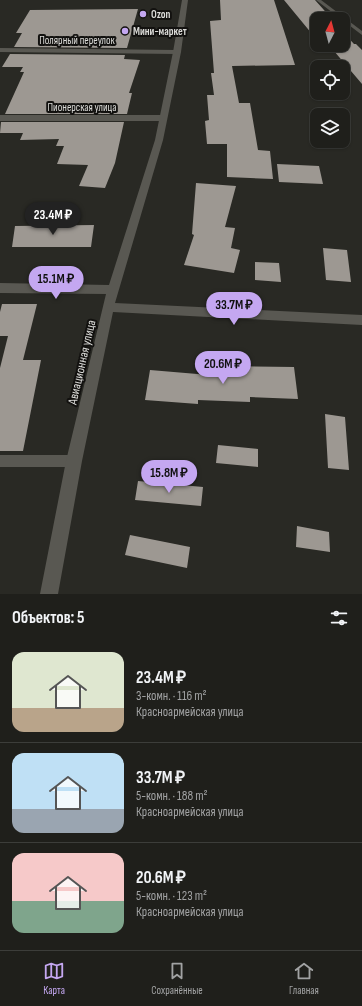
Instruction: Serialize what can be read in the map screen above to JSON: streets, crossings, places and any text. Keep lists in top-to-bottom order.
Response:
{
  "streets": {
    "main road": ["Полярный переулок", "Пионерская улица", "Авиационная улица"]
  },
  "crossings": [
    ["Полярный переулок", "Авиационная улица"],
    ["Пионерская улица", "Авиационная улица"]
  ],
  "places": ["Ozon", "Мини-маркет"],
  "north": "top",
  "page": {
    "price": [
      "23.4M ₽",
      "15.1M ₽",
      "33.7M ₽",
      "20.6M ₽",
      "15.8M ₽"
    ],
    "heading": "Объектов: 5",
    "list": [
      {
        "name": "23.4M ₽",
        "note": "3-комн. · 116 m² · Красноармейская улица"
      },
      {
        "name": "33.7M ₽",
        "note": "5-комн. · 188 m² · Красноармейская улица"
      },
      {
        "name": "20.6M ₽",
        "note": "5-комн. · 123 m² · Красноармейская улица"
      }
    ],
    "tabs": ["Карта", "Сохранённые", "Главная"]
  }
}
